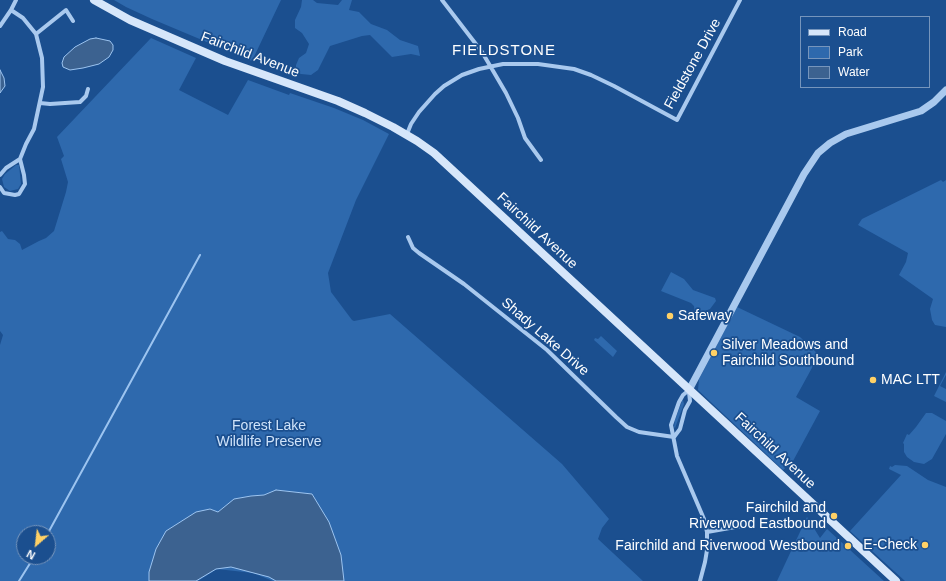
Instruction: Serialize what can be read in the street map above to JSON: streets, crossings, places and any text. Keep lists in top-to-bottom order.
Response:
{
  "streets": {
    "main road": ["Fairchild Avenue"],
    "street": ["Fieldstone Drive", "Shady Lake Drive"]
  },
  "crossings": [
    ["Fairchild Avenue", "Fieldstone Drive"]
  ],
  "districts": ["FIELDSTONE"],
  "parks": ["Forest Lake Wildlife Preserve"],
  "places": [
    "Safeway",
    "Silver Meadows and Fairchild Southbound",
    "MAC LTT",
    "Fairchild and Riverwood Eastbound",
    "E-Check",
    "Fairchild and Riverwood Westbound"
  ],
  "legend": ["Road", "Park", "Water"],
  "north": "bottom left"
}
